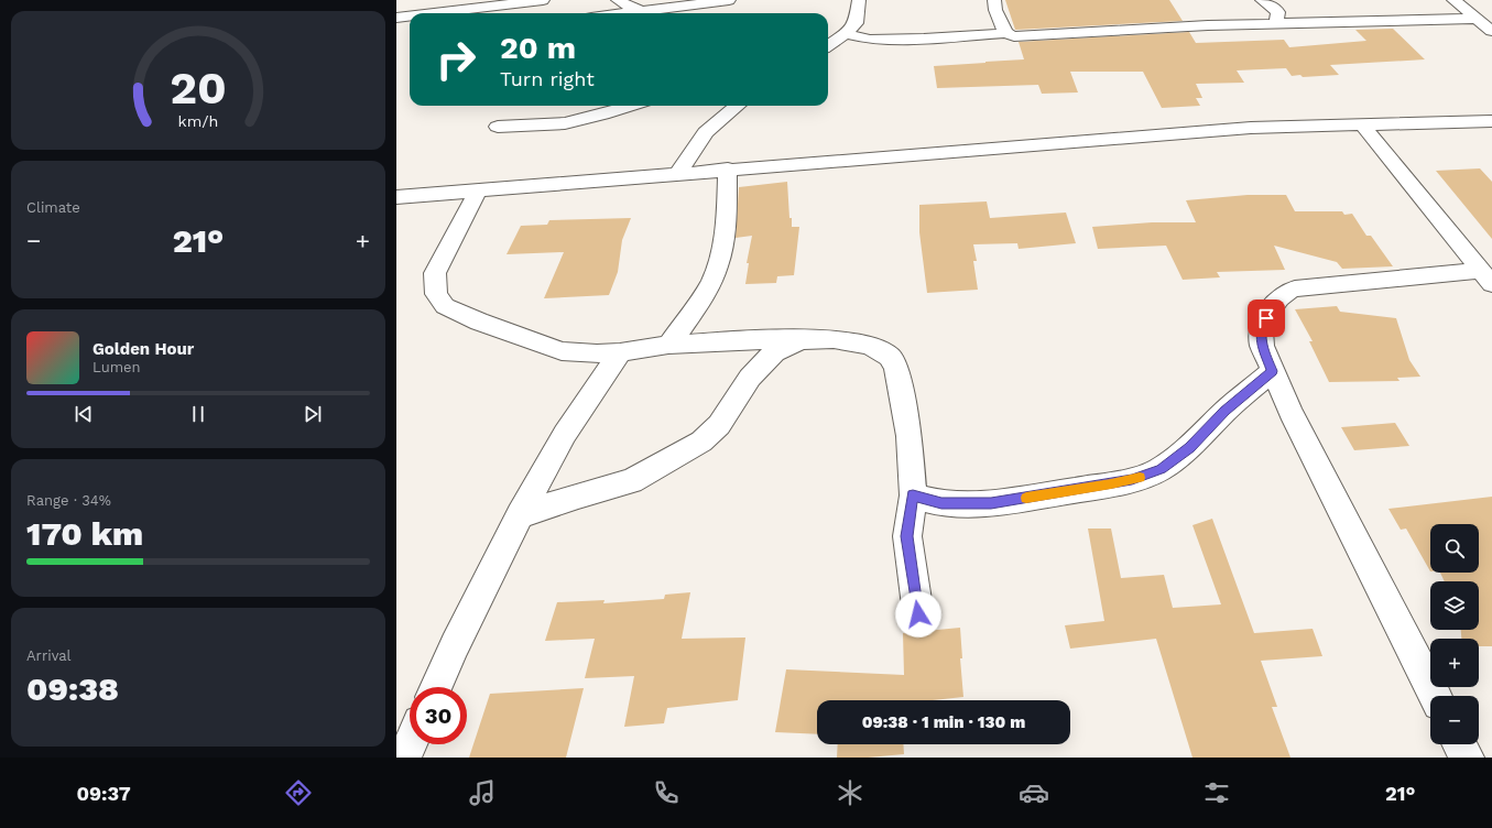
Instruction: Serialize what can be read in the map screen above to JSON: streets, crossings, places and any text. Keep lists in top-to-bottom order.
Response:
{
  "page": {
    "turn": ["20 m", "Turn right"],
    "tile": [
      "Climate",
      ["Range · 34%", "170 km"],
      ["Arrival", "09:38"]
    ],
    "heat": ["−", "21°", "+"],
    "song": ["Golden Hour", "Lumen"],
    "map_buttons": ["+", "−"],
    "limit": "30",
    "trip": "09:38 · 1 min · 130 m",
    "tabs": ["09:37", "21°"],
    "gauge": ["20", "km/h"]
  }
}
